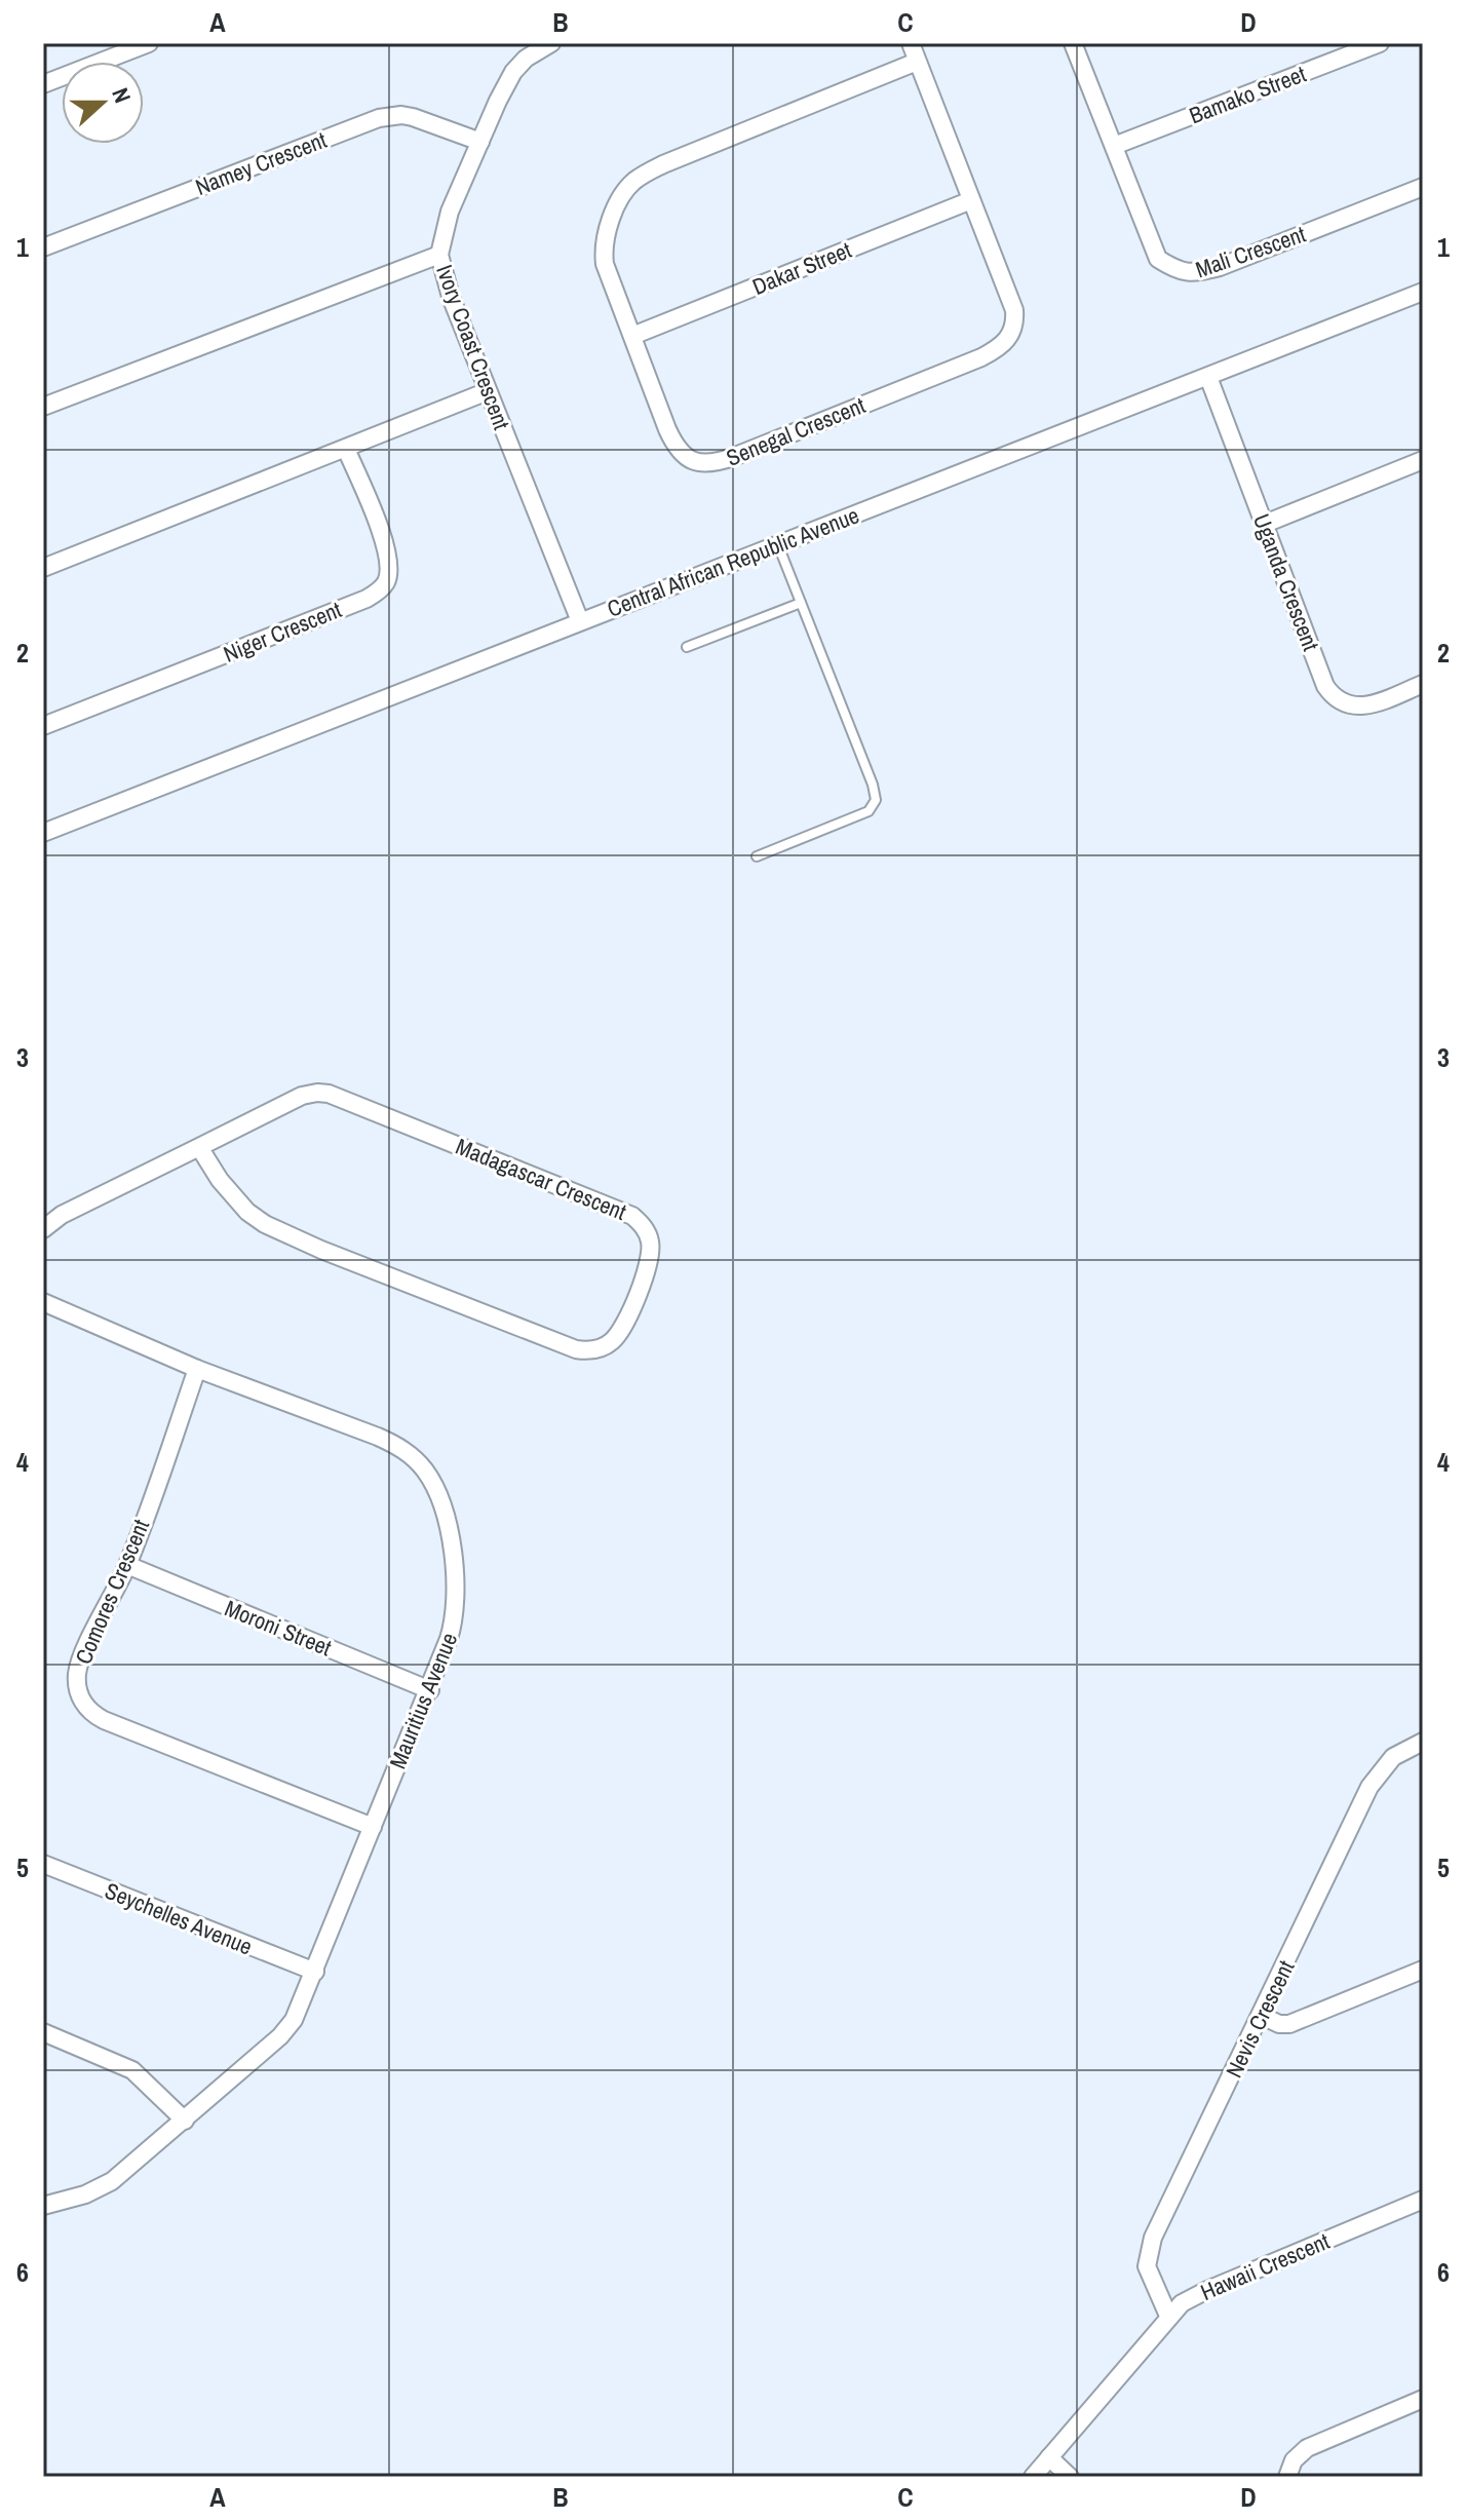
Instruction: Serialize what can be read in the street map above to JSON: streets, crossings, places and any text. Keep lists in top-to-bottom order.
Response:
{
  "streets": {
    "street": [
      "Bamako Street",
      "Namey Crescent",
      "Mali Crescent",
      "Dakar Street",
      "Ivory Coast Crescent",
      "Senegal Crescent",
      "Central African Republic Avenue",
      "Uganda Crescent",
      "Niger Crescent",
      "Madagascar Crescent",
      "Comores Crescent",
      "Moroni Street",
      "Mauritius Avenue",
      "Seychelles Avenue",
      "Nevis Crescent",
      "Hawaii Crescent"
    ]
  },
  "crossings": [
    ["Bamako Street", "Mali Crescent"],
    ["Namey Crescent", "Ivory Coast Crescent"],
    ["Dakar Street", "Senegal Crescent"],
    ["Ivory Coast Crescent", "Central African Republic Avenue"],
    ["Central African Republic Avenue", "Uganda Crescent"],
    ["Comores Crescent", "Moroni Street"],
    ["Comores Crescent", "Mauritius Avenue"],
    ["Moroni Street", "Mauritius Avenue"],
    ["Mauritius Avenue", "Seychelles Avenue"],
    ["Nevis Crescent", "Hawaii Crescent"]
  ],
  "north": "right",
  "grid": {
    "columns": [
      "A",
      "B",
      "C",
      "D"
    ],
    "rows": [
      "1",
      "2",
      "3",
      "4",
      "5",
      "6"
    ]
  }
}
